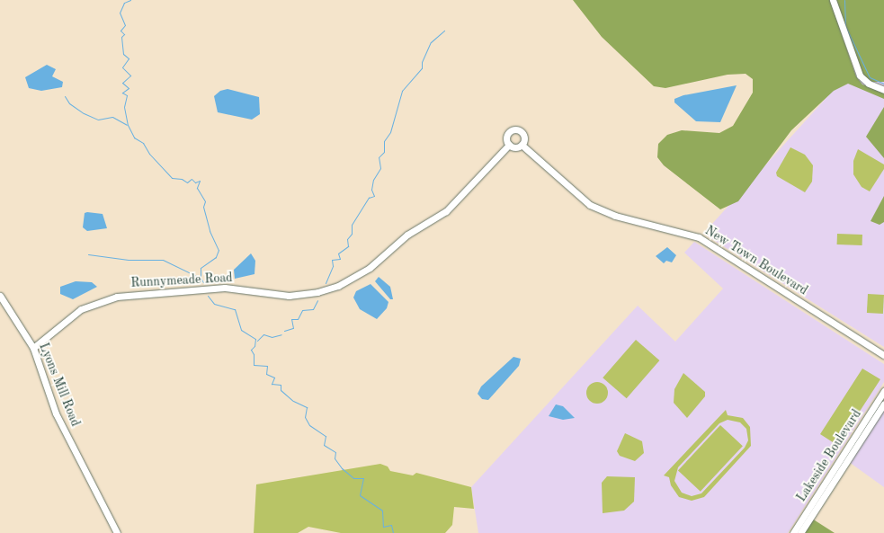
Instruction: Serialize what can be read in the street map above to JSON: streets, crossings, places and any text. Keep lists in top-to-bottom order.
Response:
{
  "streets": {
    "street": [
      "New Town Boulevard",
      "Runnymeade Road",
      "Lyons Mill Road",
      "Lakeside Boulevard"
    ]
  },
  "crossings": [
    ["New Town Boulevard", "Runnymeade Road"],
    ["Runnymeade Road", "Lyons Mill Road"]
  ]
}
